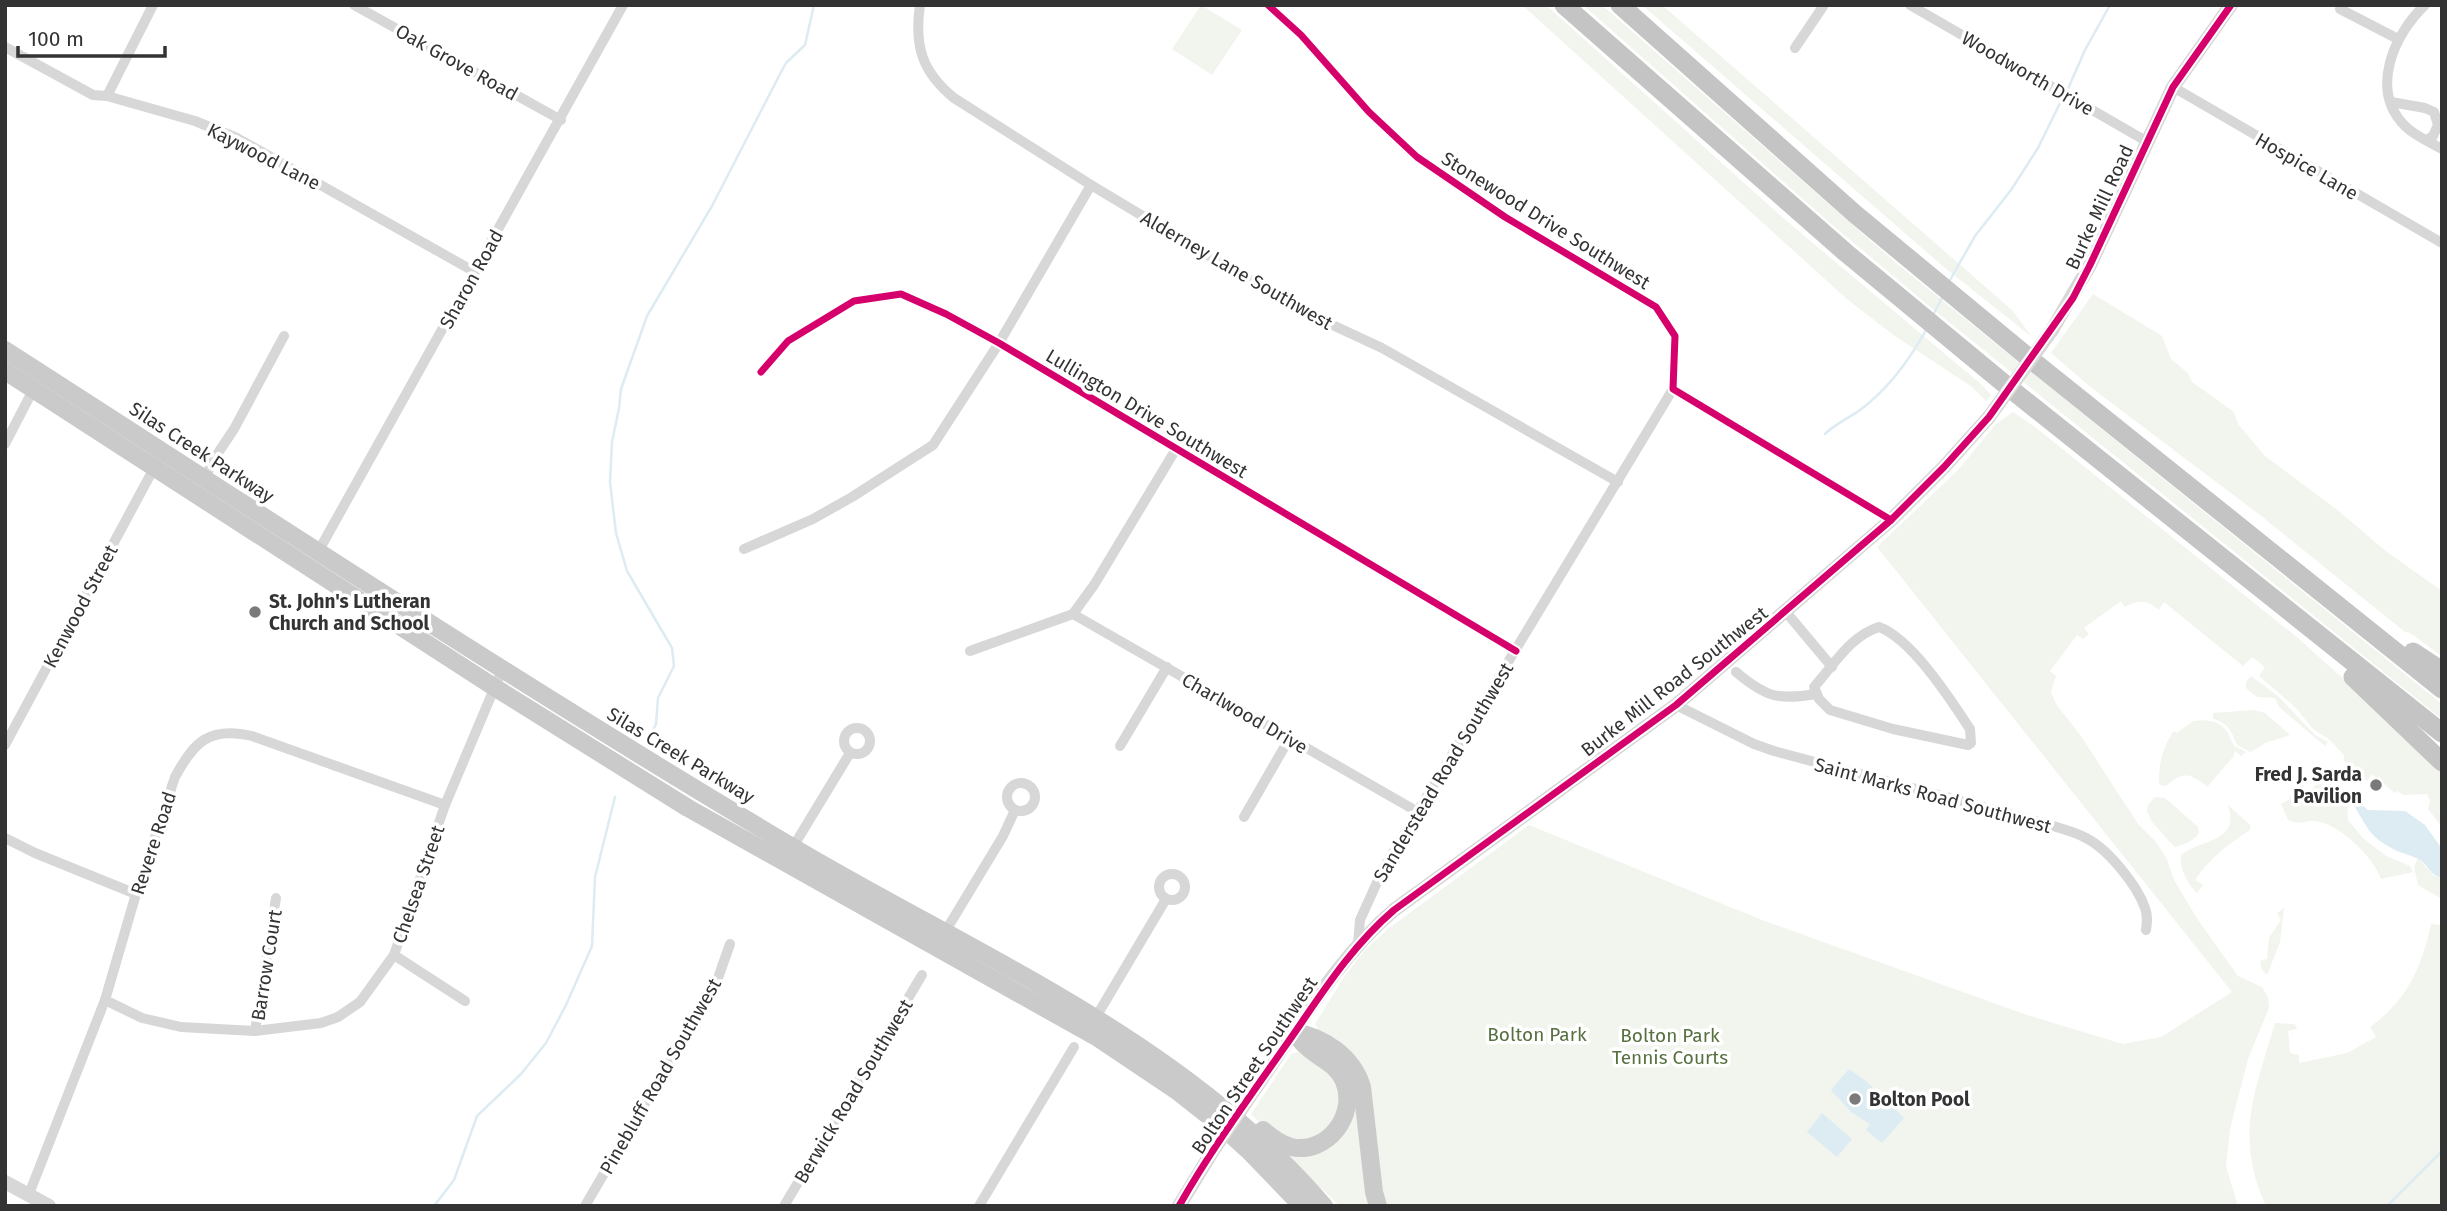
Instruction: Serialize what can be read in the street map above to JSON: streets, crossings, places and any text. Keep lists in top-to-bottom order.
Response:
{
  "streets": {
    "main road": ["Silas Creek Parkway"],
    "street": [
      "Oak Grove Road",
      "Woodworth Drive",
      "Kaywood Lane",
      "Hospice Lane",
      "Burke Mill Road",
      "Stonewood Drive Southwest",
      "Alderney Lane Southwest",
      "Sharon Road",
      "Lullington Drive Southwest",
      "Kenwood Street",
      "Burke Mill Road Southwest",
      "Charlwood Drive",
      "Sanderstead Road Southwest",
      "Saint Marks Road Southwest",
      "Revere Road",
      "Chelsea Street",
      "Barrow Court",
      "Bolton Street Southwest",
      "Pinebluff Road Southwest",
      "Berwick Road Southwest"
    ]
  },
  "crossings": [
    ["Oak Grove Road", "Sharon Road"],
    ["Woodworth Drive", "Burke Mill Road"],
    ["Kaywood Lane", "Sharon Road"],
    ["Hospice Lane", "Burke Mill Road"],
    ["Burke Mill Road", "Burke Mill Road Southwest"],
    ["Stonewood Drive Southwest", "Sanderstead Road Southwest"],
    ["Alderney Lane Southwest", "Sanderstead Road Southwest"],
    ["Sharon Road", "Silas Creek Parkway"],
    ["Lullington Drive Southwest", "Sanderstead Road Southwest"],
    ["Silas Creek Parkway", "Kenwood Street"],
    ["Silas Creek Parkway", "Chelsea Street"],
    ["Burke Mill Road Southwest", "Sanderstead Road Southwest"],
    ["Burke Mill Road Southwest", "Saint Marks Road Southwest"],
    ["Burke Mill Road Southwest", "Bolton Street Southwest"],
    ["Charlwood Drive", "Sanderstead Road Southwest"],
    ["Sanderstead Road Southwest", "Bolton Street Southwest"],
    ["Revere Road", "Chelsea Street"],
    ["Chelsea Street", "Barrow Court"]
  ],
  "parks": ["Bolton Park", "Bolton Park Tennis Courts"],
  "places": ["St. John's Lutheran Church and School", "Fred J. Sarda Pavilion", "Bolton Pool"],
  "scale_bar": "100 m"
}
